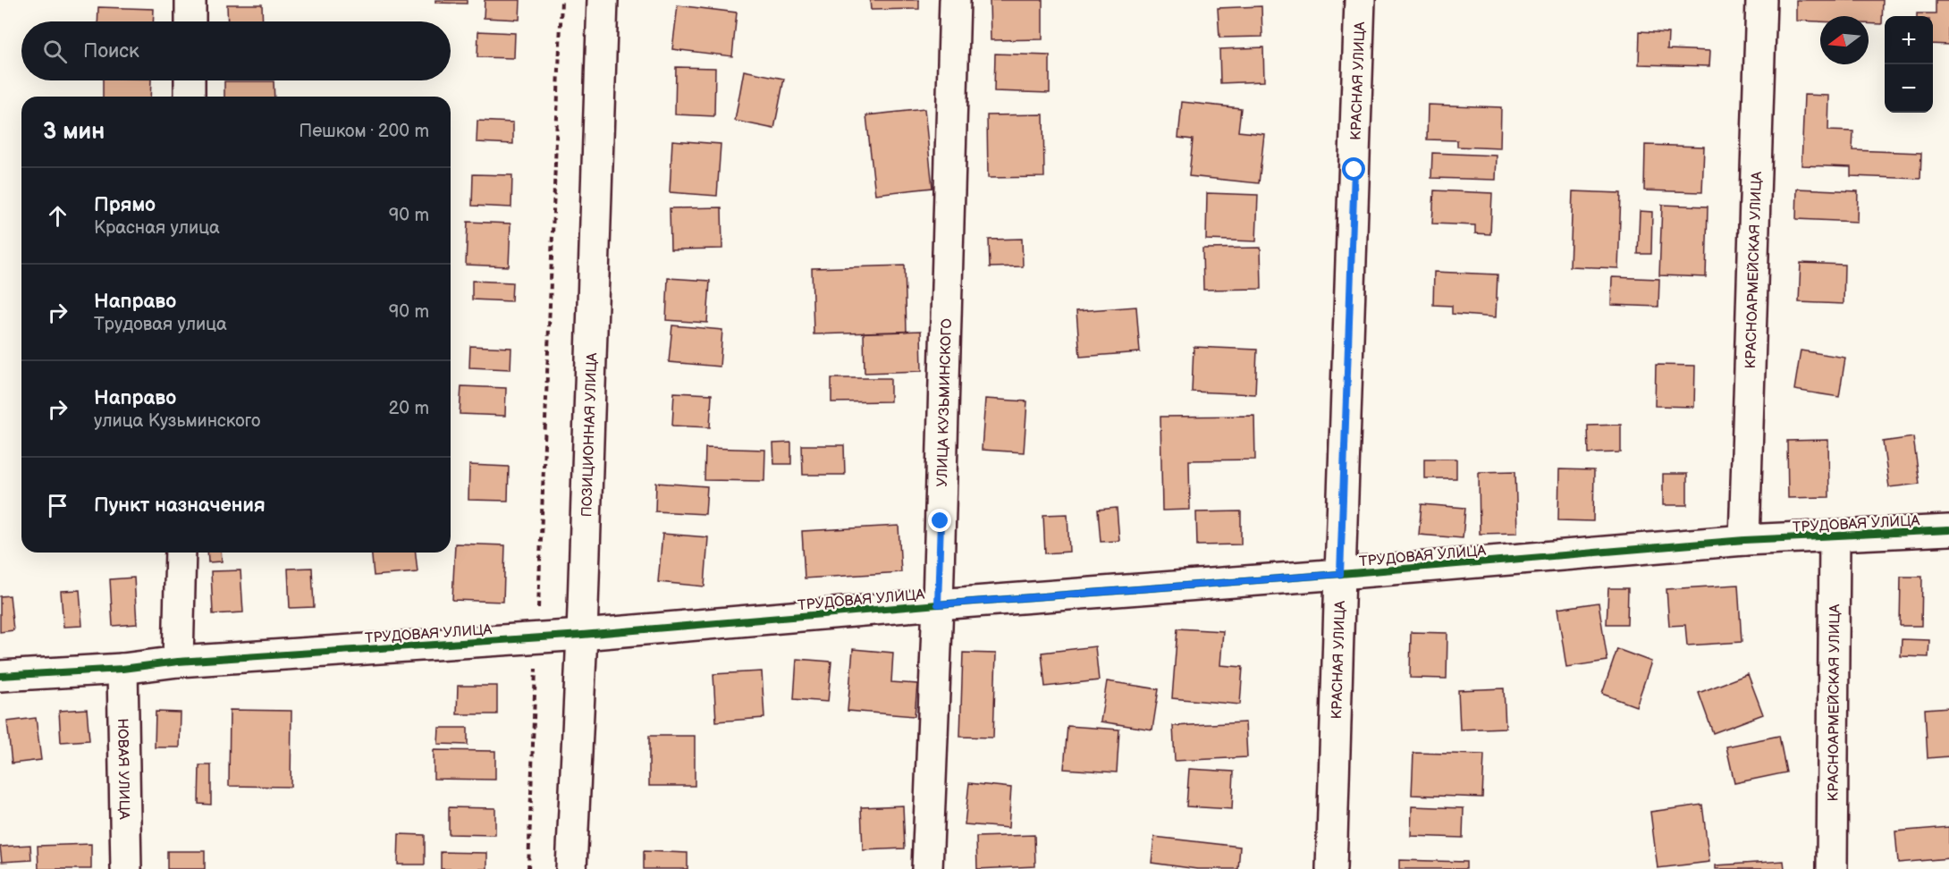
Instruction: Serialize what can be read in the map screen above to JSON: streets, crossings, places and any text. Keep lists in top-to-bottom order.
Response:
{
  "streets": {
    "street": [
      "КРАСНАЯ УЛИЦА",
      "КРАСНОАРМЕЙСКАЯ УЛИЦА",
      "УЛИЦА КУЗЬМИНСКОГО",
      "ПОЗИЦИОННАЯ УЛИЦА",
      "ТРУДОВАЯ УЛИЦА",
      "НОВАЯ УЛИЦА"
    ]
  },
  "crossings": [
    ["КРАСНАЯ УЛИЦА", "ТРУДОВАЯ УЛИЦА"],
    ["КРАСНОАРМЕЙСКАЯ УЛИЦА", "ТРУДОВАЯ УЛИЦА"],
    ["УЛИЦА КУЗЬМИНСКОГО", "ТРУДОВАЯ УЛИЦА"],
    ["ПОЗИЦИОННАЯ УЛИЦА", "ТРУДОВАЯ УЛИЦА"],
    ["ТРУДОВАЯ УЛИЦА", "НОВАЯ УЛИЦА"]
  ],
  "north": "left",
  "page": {
    "map_buttons": ["+", "−"],
    "search": "Поиск",
    "heading": ["3 мин", "Пешком · 200 m"],
    "list": [
      ["Прямо", "Красная улица", "90 m"],
      ["Направо", "Трудовая улица", "90 m"],
      ["Направо", "улица Кузьминского", "20 m"],
      "Пункт назначения"
    ]
  }
}
